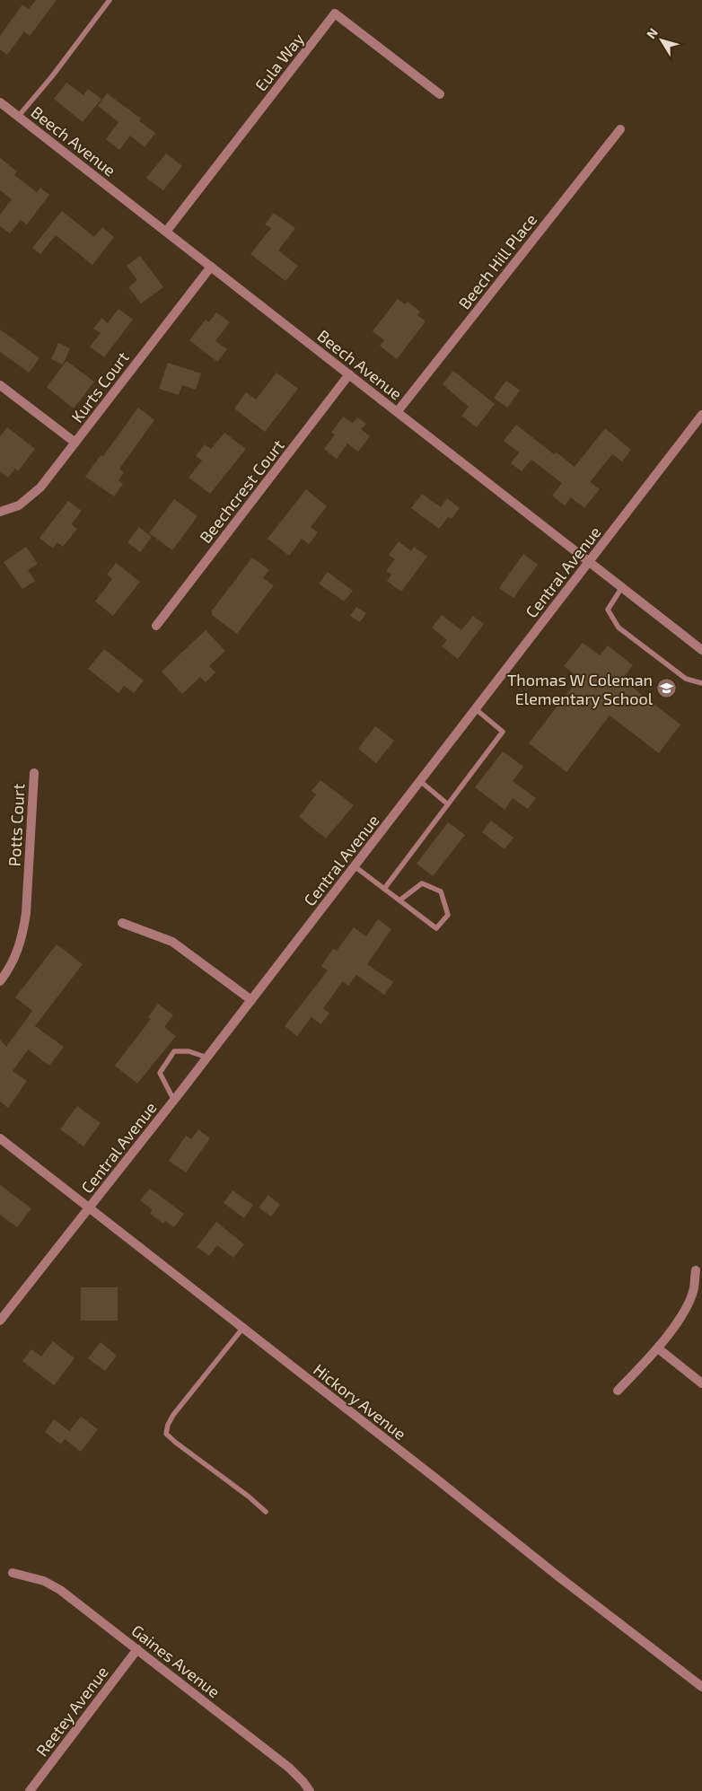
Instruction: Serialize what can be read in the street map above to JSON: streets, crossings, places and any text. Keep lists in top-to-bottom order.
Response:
{
  "streets": {
    "street": [
      "Eula Way",
      "Beech Avenue",
      "Beech Hill Place",
      "Kurts Court",
      "Beechcrest Court",
      "Central Avenue",
      "Potts Court",
      "Hickory Avenue",
      "Gaines Avenue",
      "Reetey Avenue"
    ]
  },
  "crossings": [
    ["Eula Way", "Beech Avenue"],
    ["Beech Avenue", "Beech Hill Place"],
    ["Beech Avenue", "Kurts Court"],
    ["Beech Avenue", "Beechcrest Court"],
    ["Beech Avenue", "Central Avenue"],
    ["Central Avenue", "Hickory Avenue"],
    ["Gaines Avenue", "Reetey Avenue"]
  ],
  "places": {
    "school or university": ["Thomas W Coleman Elementary School"]
  },
  "north": "top left"
}
